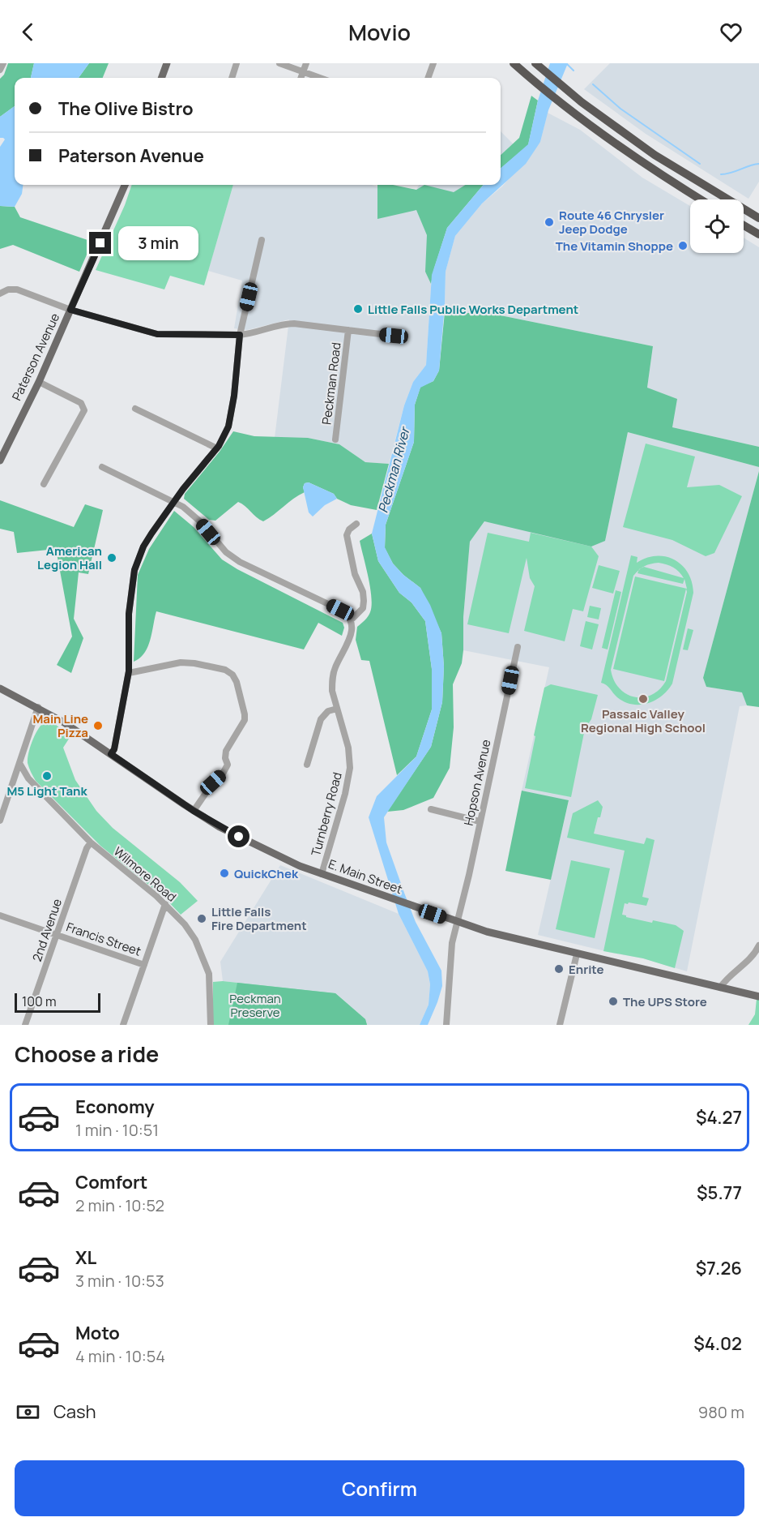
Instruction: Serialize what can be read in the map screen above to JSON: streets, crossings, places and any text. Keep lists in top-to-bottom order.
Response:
{
  "streets": {
    "main road": ["Paterson Avenue", "E. Main Street"],
    "street": [
      "Peckman Road",
      "Hopson Avenue",
      "Turnberry Road",
      "Wilmore Road",
      "2nd Avenue",
      "Francis Street"
    ]
  },
  "crossings": [
    ["Hopson Avenue", "E. Main Street"],
    ["Turnberry Road", "E. Main Street"],
    ["Wilmore Road", "2nd Avenue"],
    ["2nd Avenue", "Francis Street"]
  ],
  "water": ["Peckman River"],
  "parks": ["Peckman Preserve"],
  "places": [
    "Route 46 Chrysler Jeep Dodge",
    "The Vitamin Shoppe",
    "Little Falls Public Works Department",
    "American Legion Hall",
    "Passaic Valley Regional High School",
    "Main Line Pizza",
    "M5 Light Tank",
    "QuickChek",
    "Little Falls Fire Department",
    "Enrite",
    "The UPS Store"
  ],
  "scale_bar": "100 m",
  "page": {
    "header": "Movio",
    "banner": ["The Olive Bistro", "Paterson Avenue"],
    "bubble": "3 min",
    "scale": "100 m",
    "heading": "Choose a ride",
    "list": [
      {
        "name": "Economy",
        "note": "1 min · 10:51",
        "value": "$4.27"
      },
      {
        "name": "Comfort",
        "note": "2 min · 10:52",
        "value": "$5.77"
      },
      {
        "name": "XL",
        "note": "3 min · 10:53",
        "value": "$7.26"
      },
      {
        "name": "Moto",
        "note": "4 min · 10:54",
        "value": "$4.02"
      }
    ],
    "pay": ["Cash", "980 m"],
    "buttons": "Confirm"
  }
}
